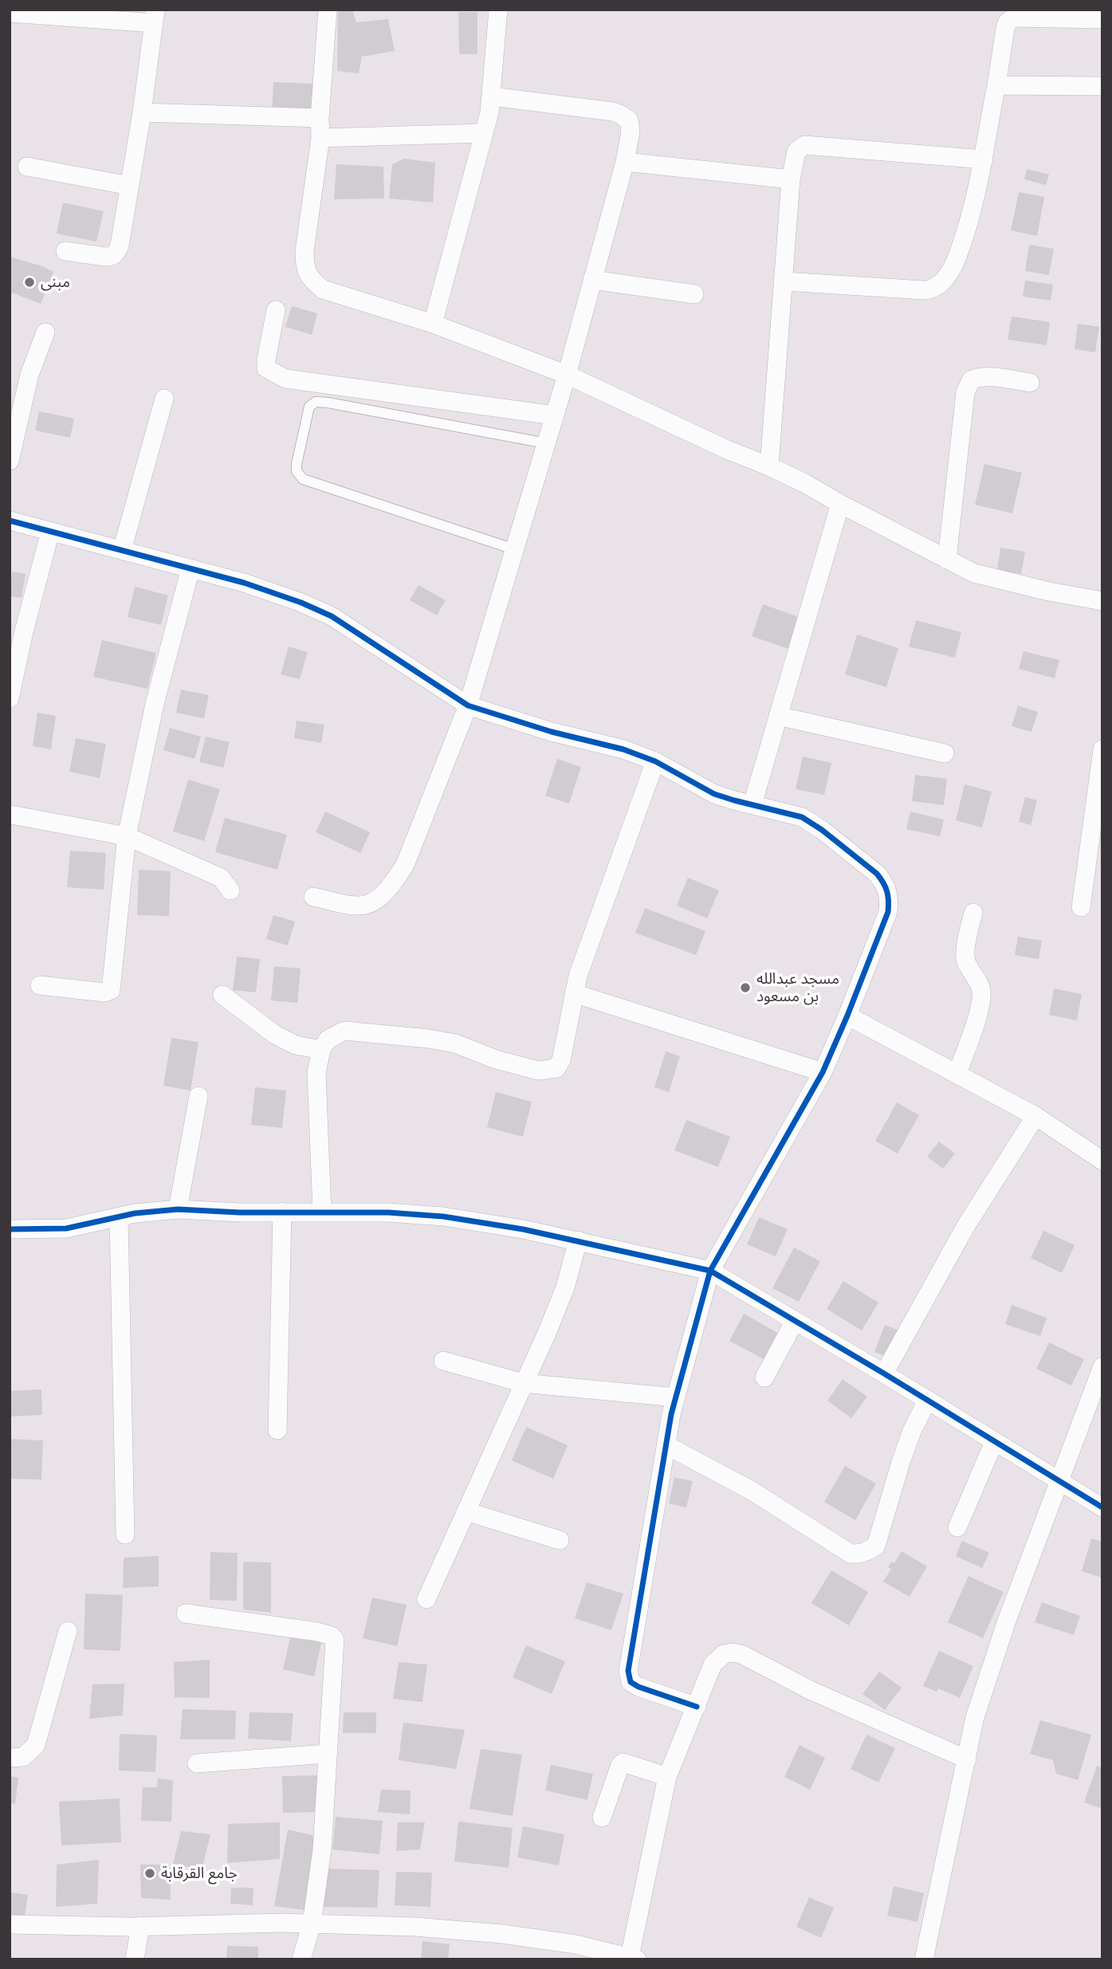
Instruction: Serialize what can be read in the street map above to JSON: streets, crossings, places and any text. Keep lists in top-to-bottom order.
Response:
{
  "places": ["مبنى", "مسجد عبدالله بن مسعود", "جامع القرقابة"]
}
